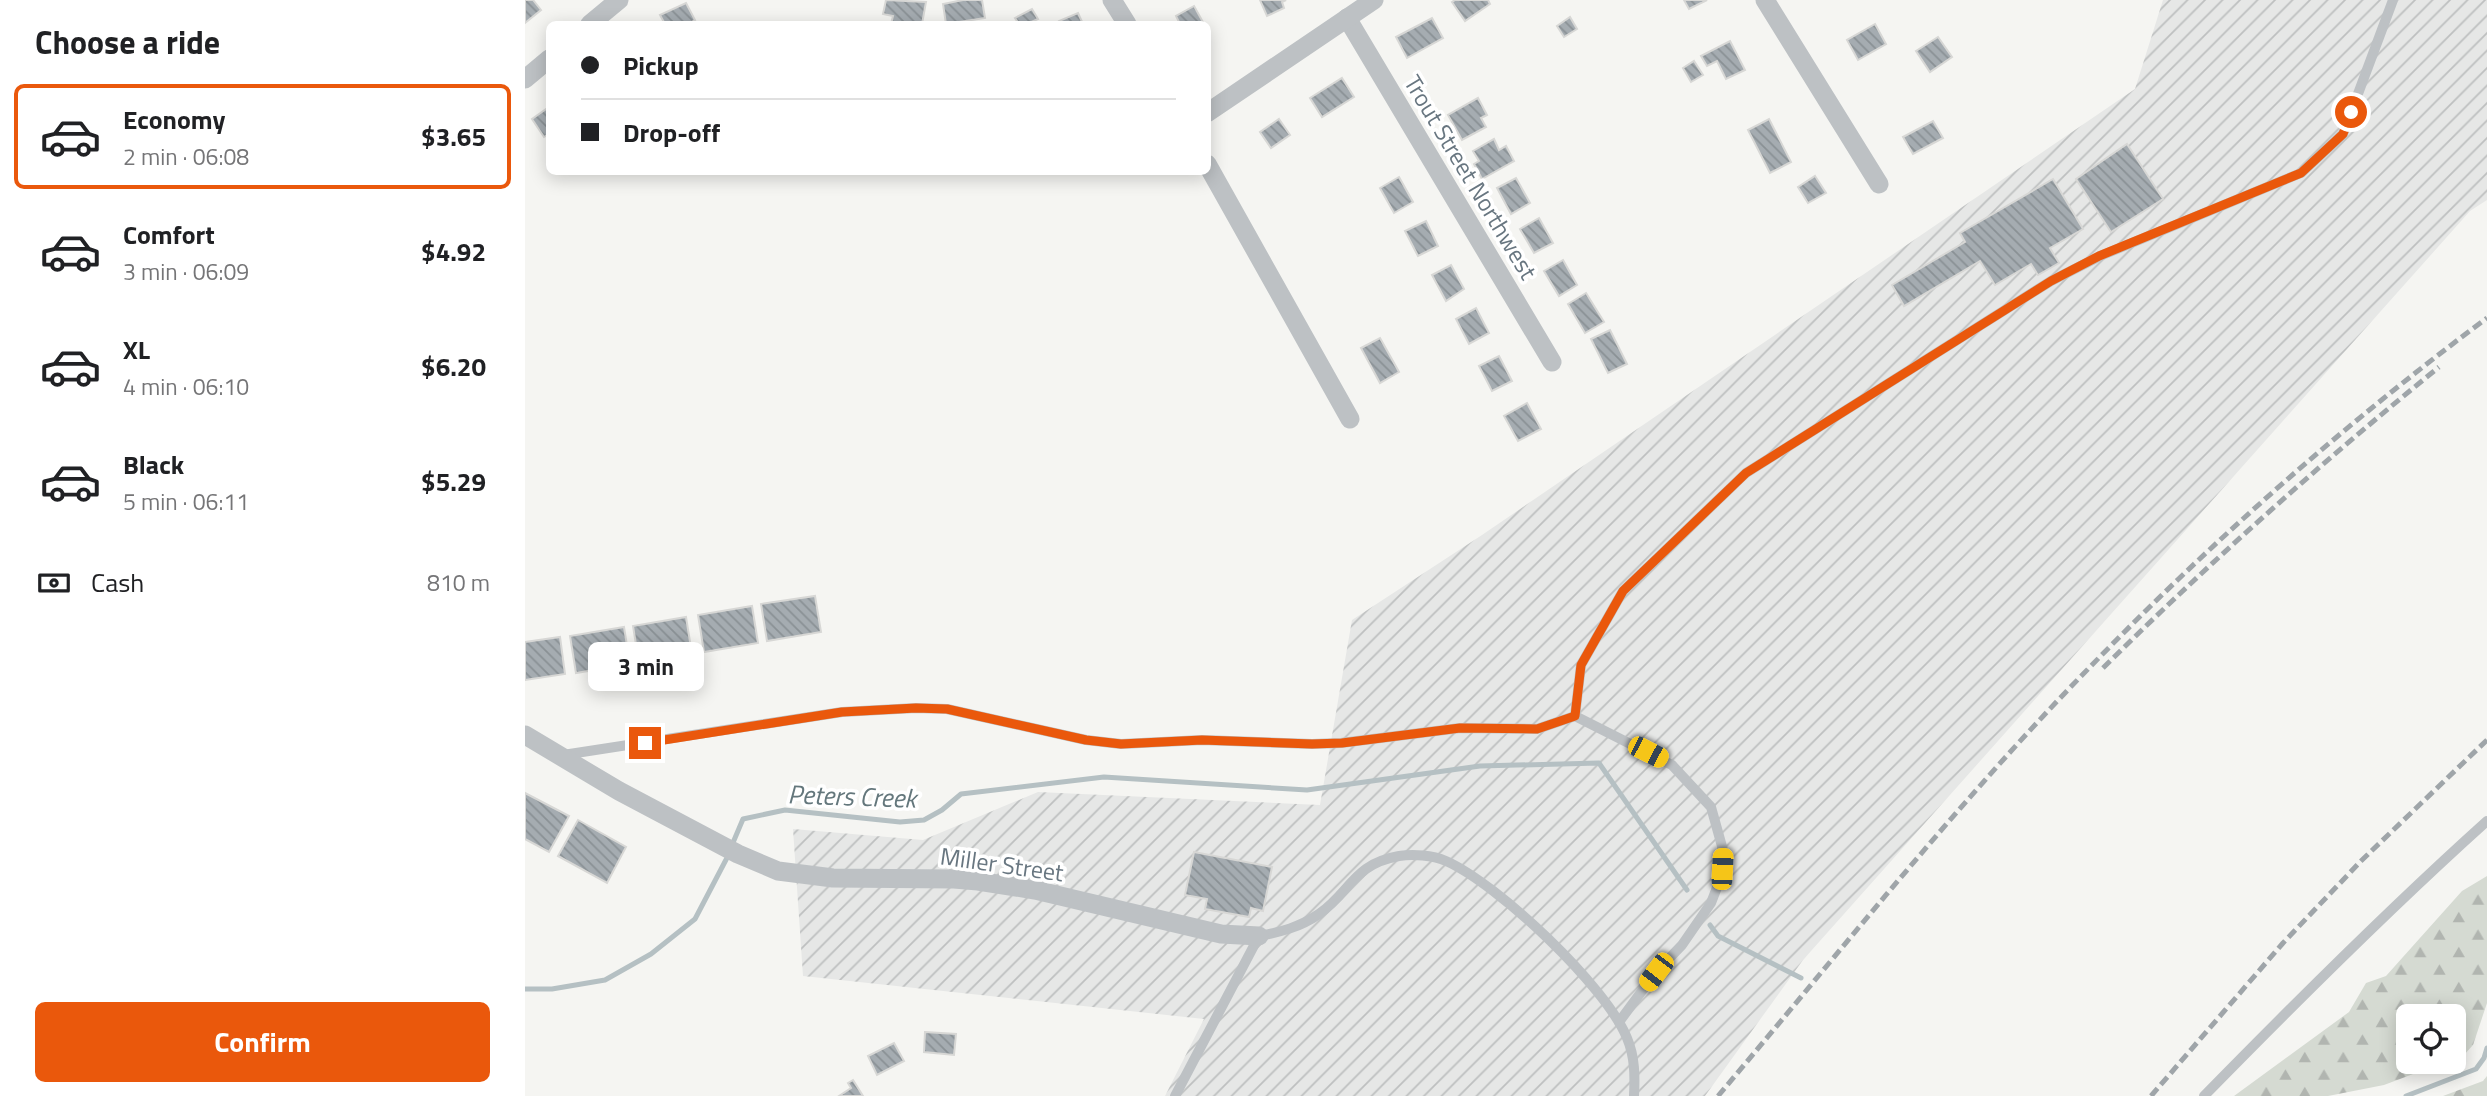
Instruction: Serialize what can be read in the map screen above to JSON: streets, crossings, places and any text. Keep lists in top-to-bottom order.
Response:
{
  "streets": {
    "street": ["Trout Street Northwest", "Miller Street"]
  },
  "water": ["Peters Creek"],
  "page": {
    "heading": "Choose a ride",
    "banner": ["Pickup", "Drop-off"],
    "list": [
      {
        "name": "Economy",
        "note": "2 min · 06:08",
        "value": "$3.65"
      },
      {
        "name": "Comfort",
        "note": "3 min · 06:09",
        "value": "$4.92"
      },
      {
        "name": "XL",
        "note": "4 min · 06:10",
        "value": "$6.20"
      },
      {
        "name": "Black",
        "note": "5 min · 06:11",
        "value": "$5.29"
      }
    ],
    "pay": ["Cash", "810 m"],
    "bubble": "3 min",
    "buttons": "Confirm"
  }
}
